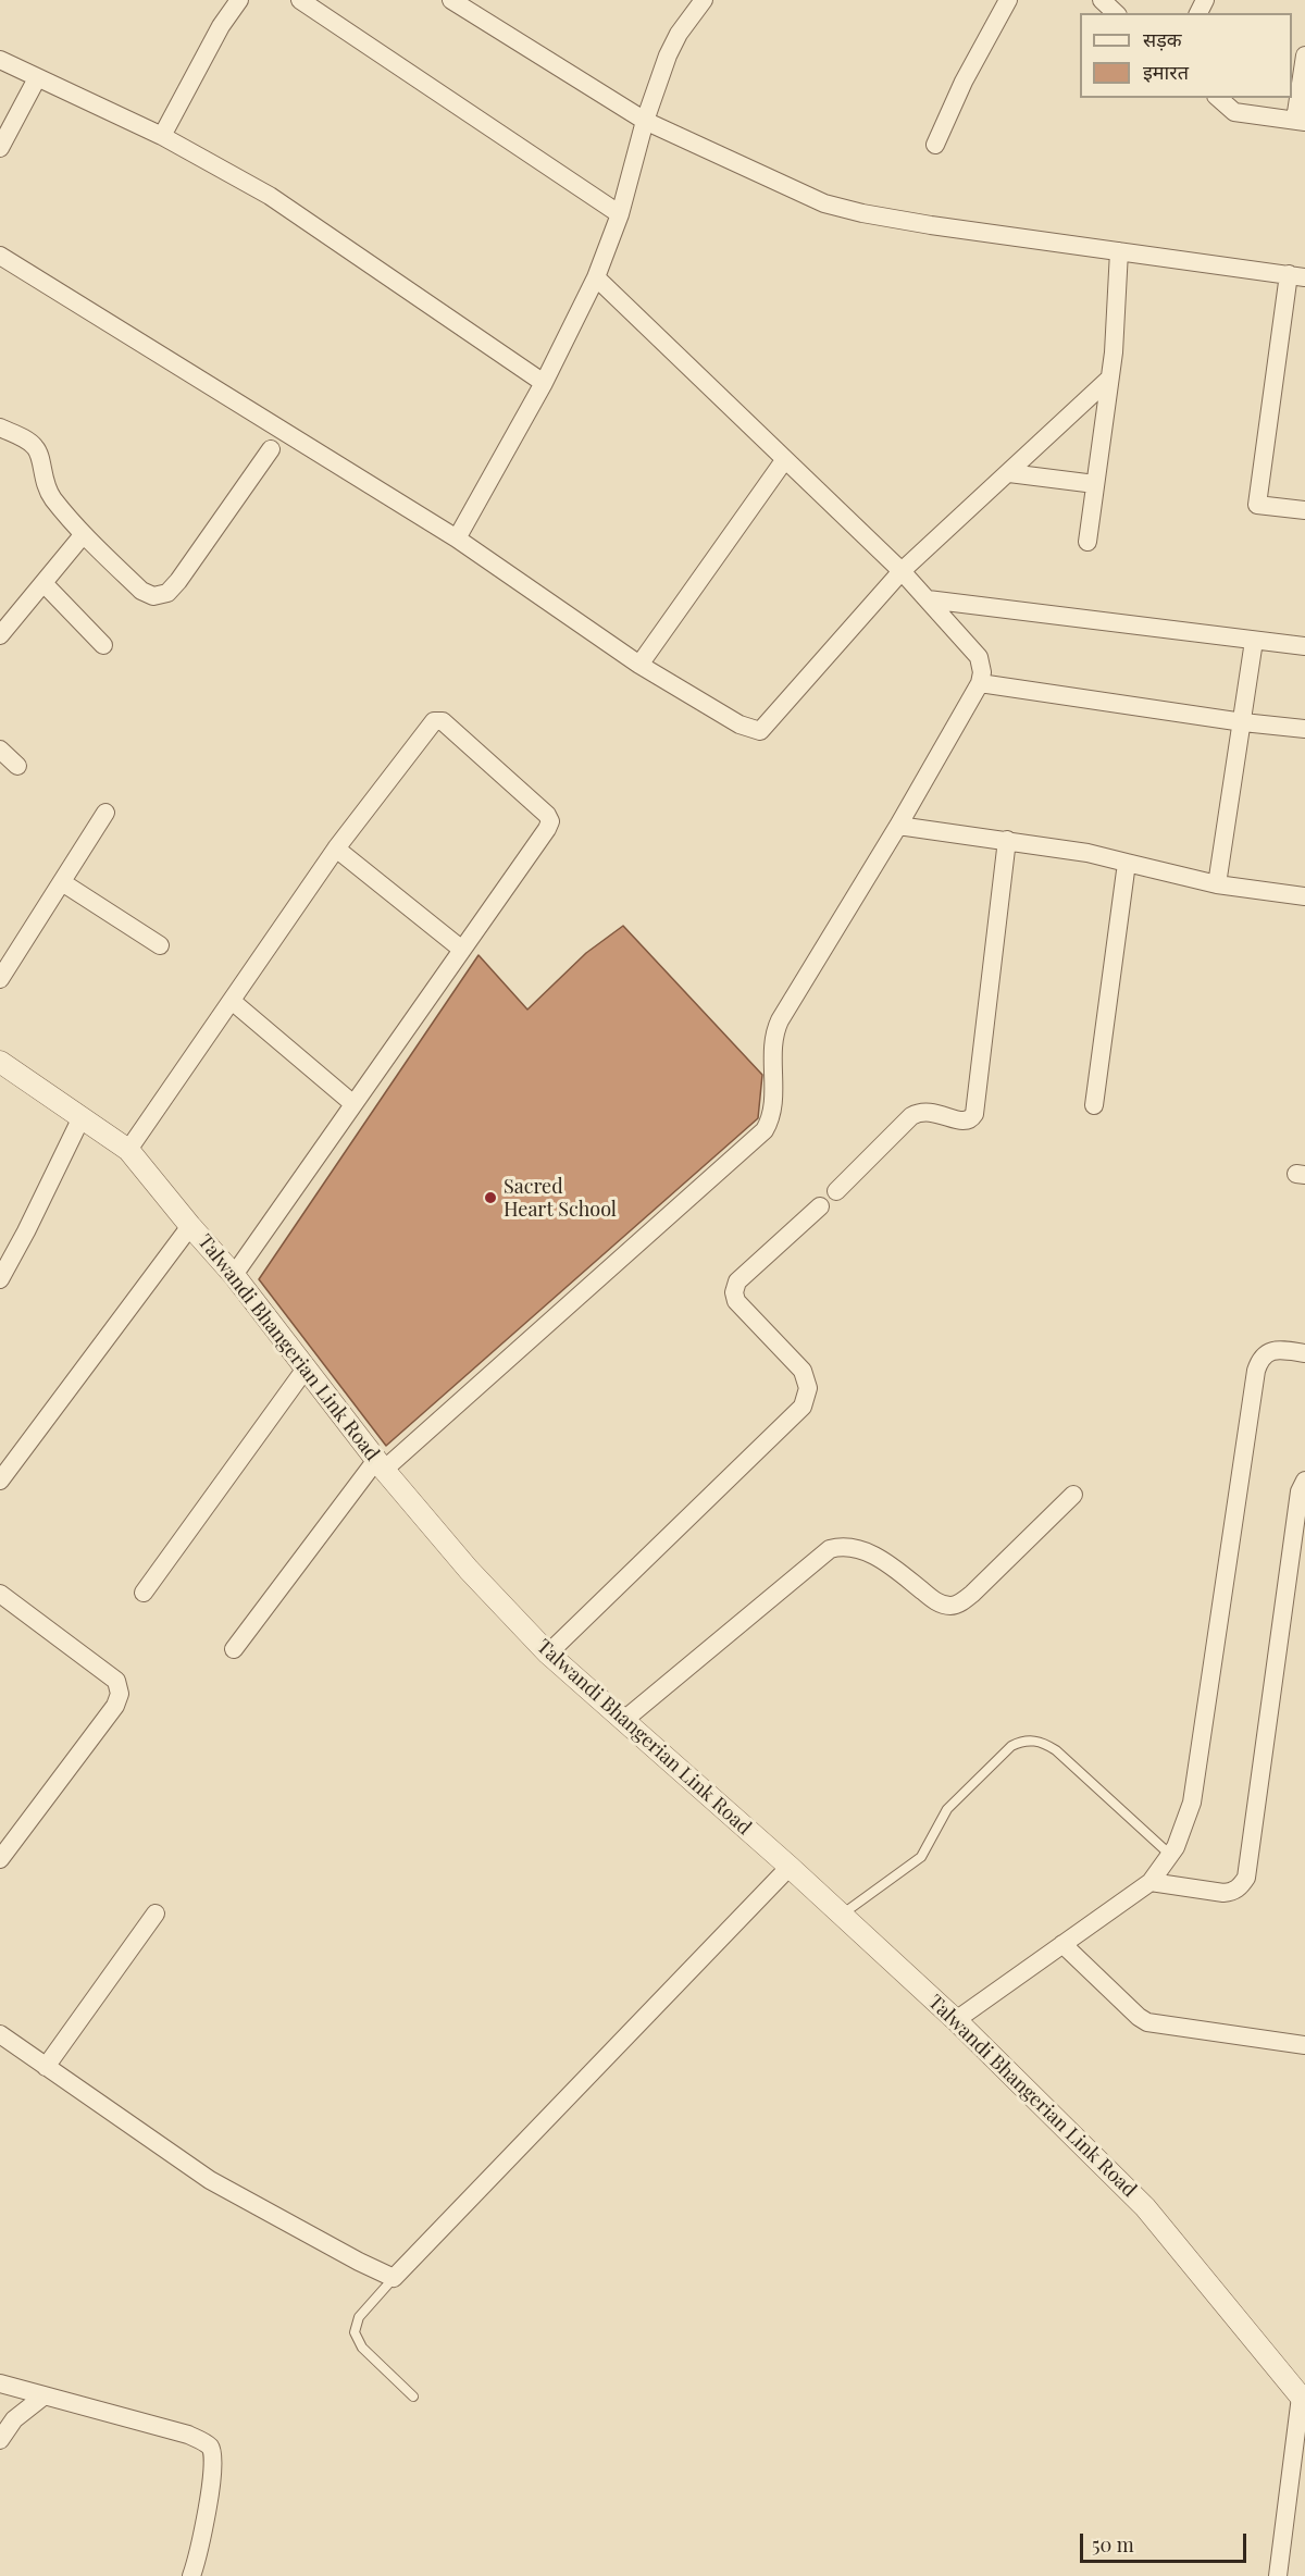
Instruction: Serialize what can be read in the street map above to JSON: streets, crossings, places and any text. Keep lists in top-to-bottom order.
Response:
{
  "streets": {
    "street": ["Talwandi Bhangerian Link Road"]
  },
  "places": ["Sacred Heart School"],
  "legend": ["सड़क", "इमारत"],
  "scale_bar": "50 m"
}
